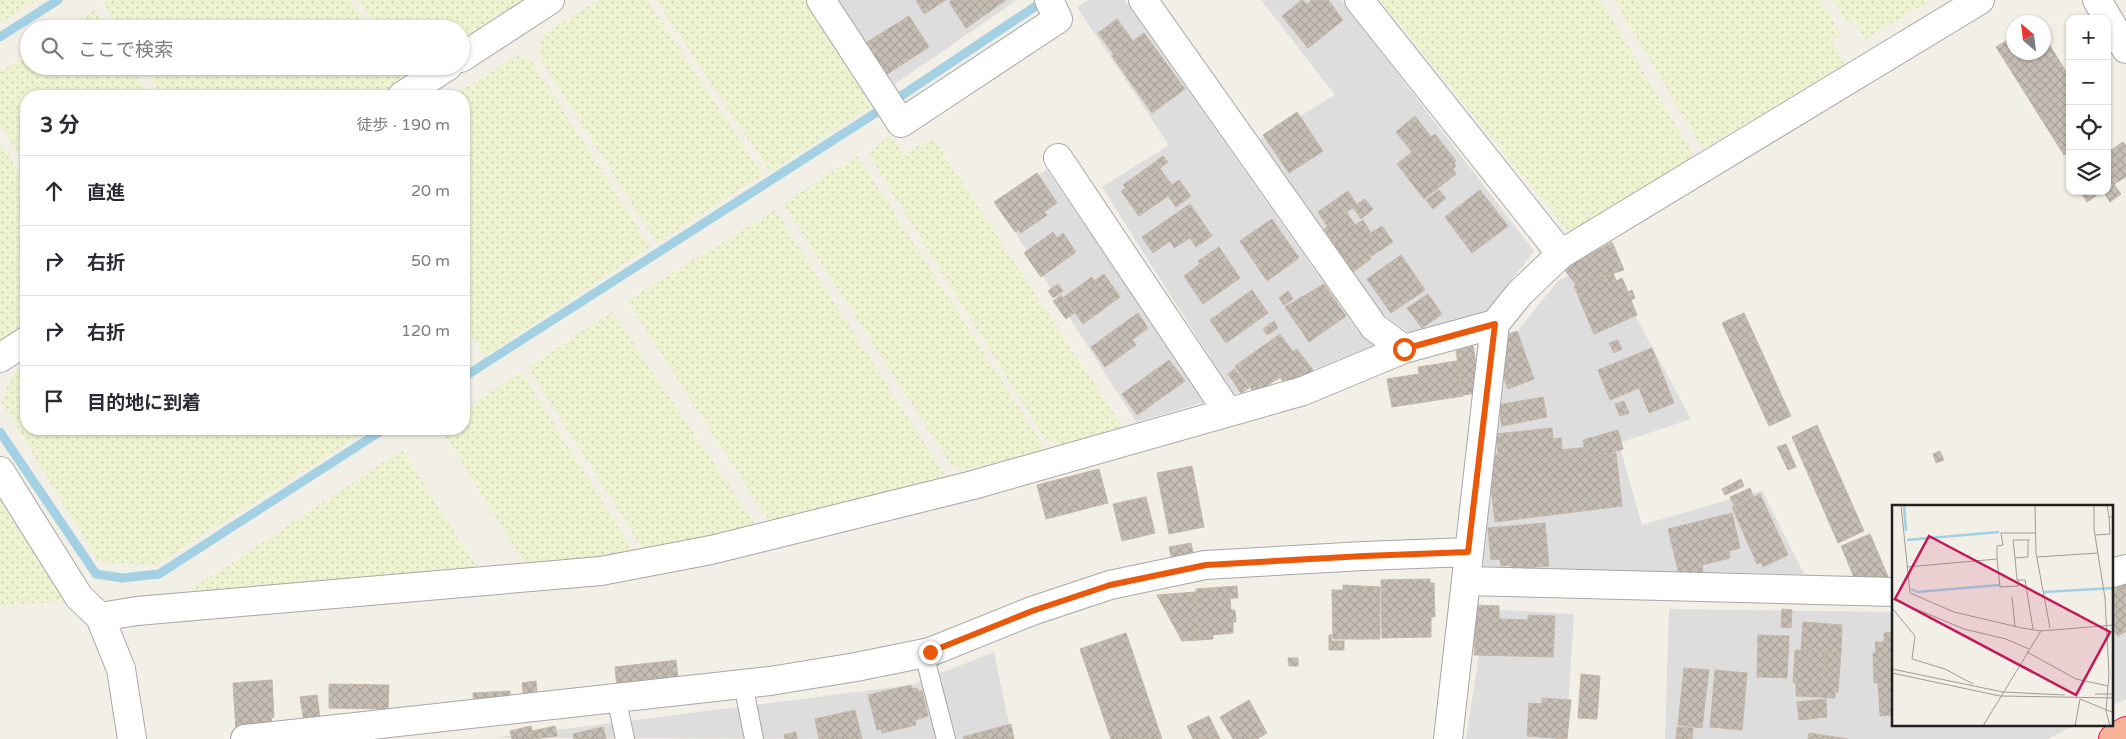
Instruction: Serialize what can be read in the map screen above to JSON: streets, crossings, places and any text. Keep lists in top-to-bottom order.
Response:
{
  "north": "top left",
  "page": {
    "map_buttons": ["+", "−"],
    "search": "ここで検索",
    "heading": ["3 分", "徒歩 · 190 m"],
    "list": [
      ["直進", "20 m"],
      ["右折", "50 m"],
      ["右折", "120 m"],
      "目的地に到着"
    ]
  }
}
